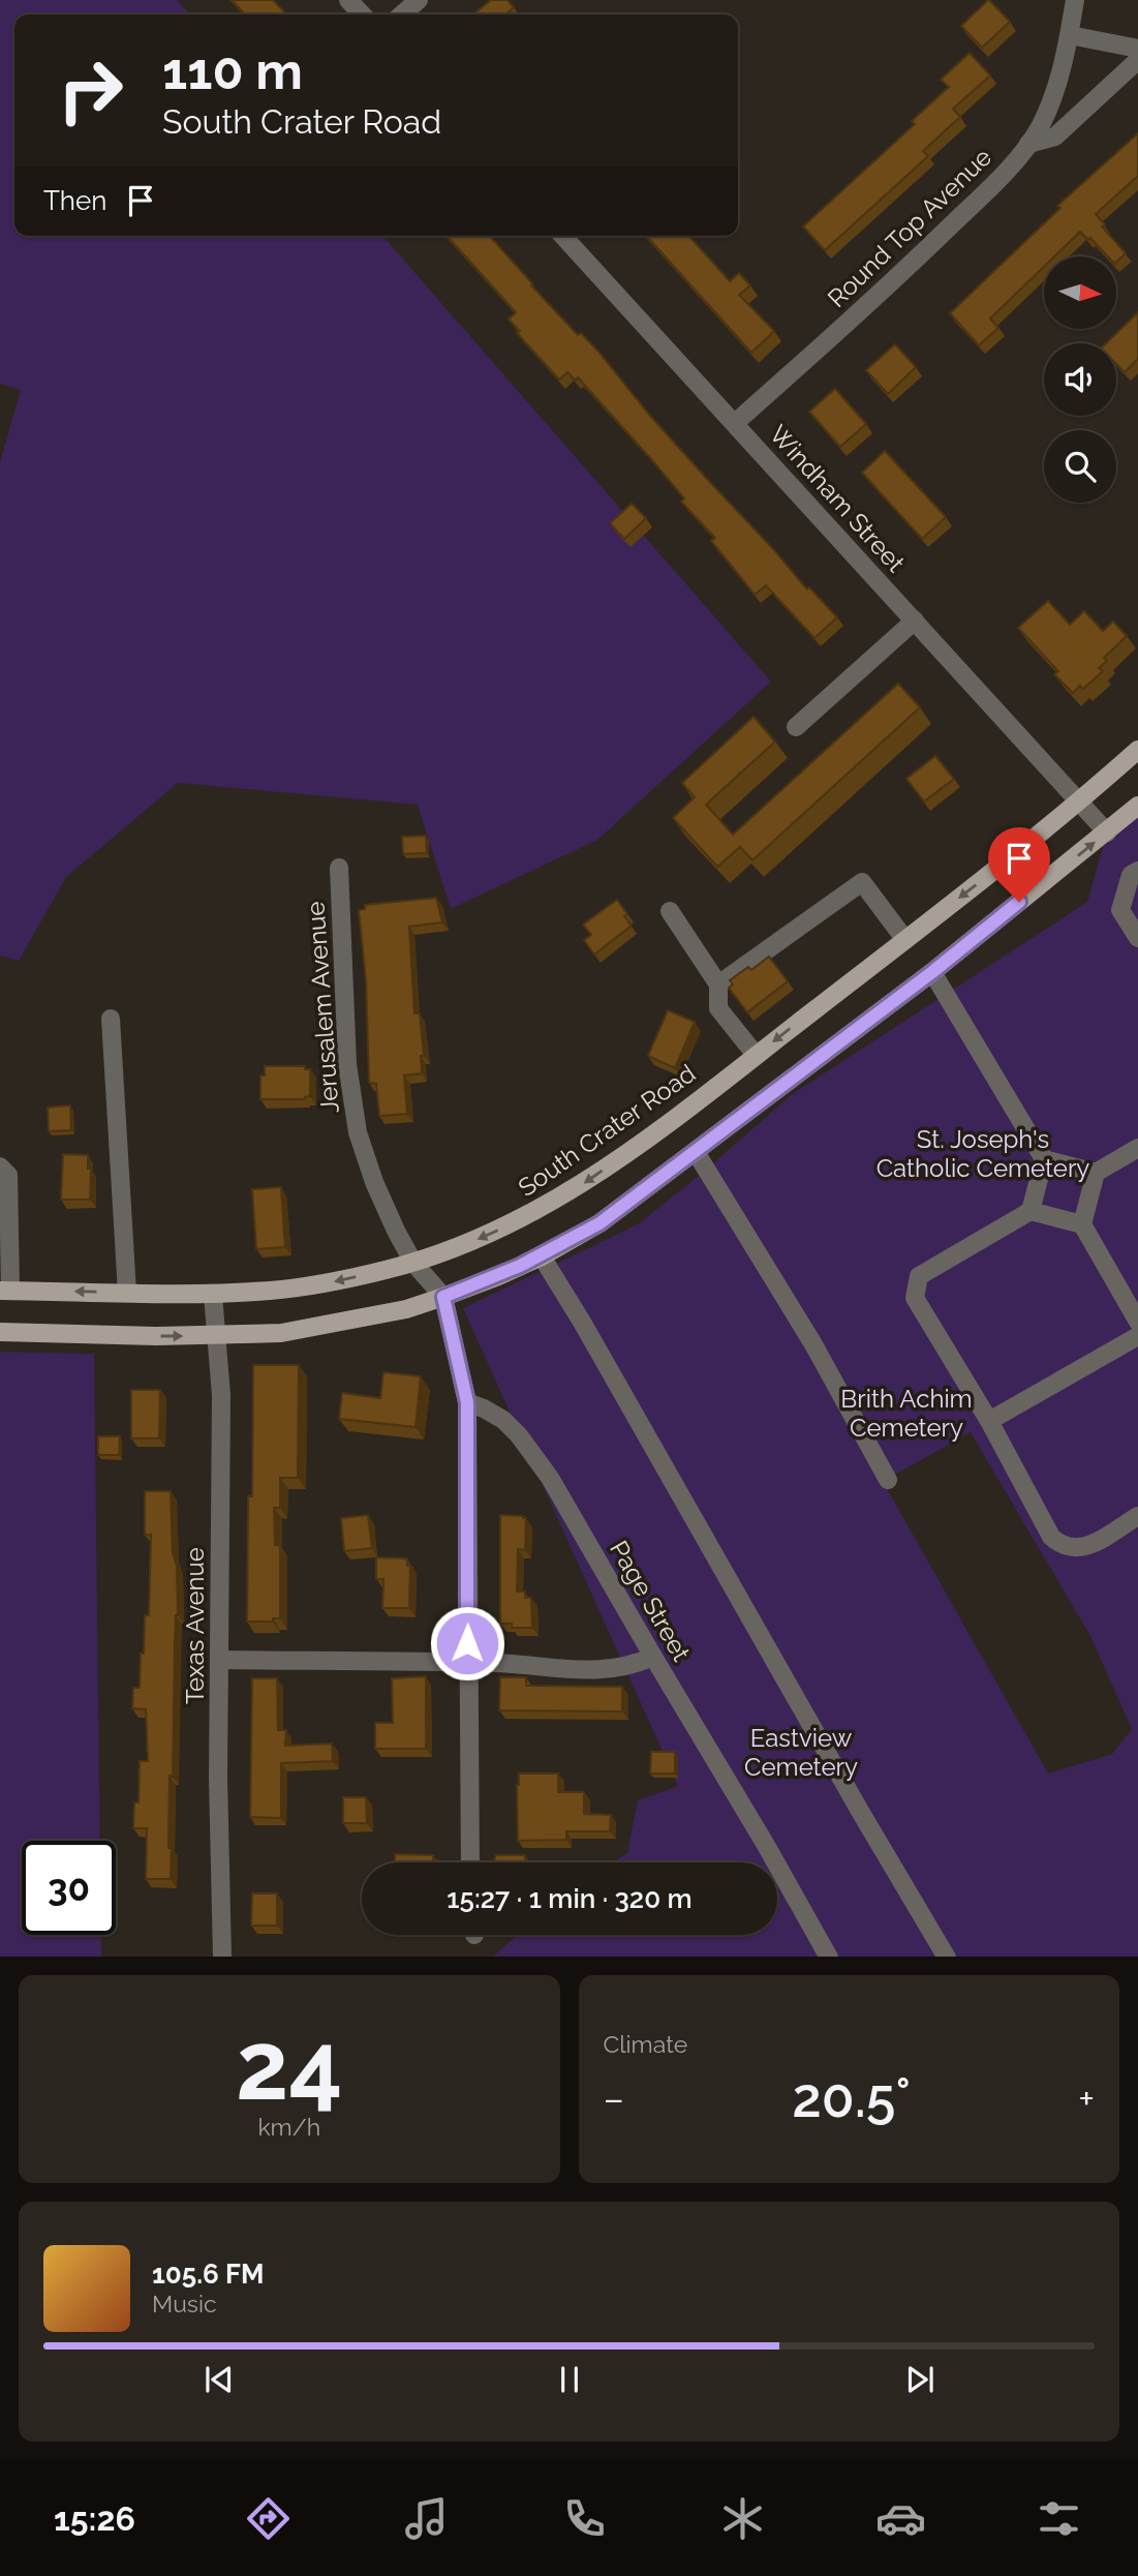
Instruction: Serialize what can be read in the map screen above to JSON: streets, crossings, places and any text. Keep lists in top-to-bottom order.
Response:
{
  "streets": {
    "main road": ["South Crater Road"],
    "street": [
      "Round Top Avenue",
      "Windham Street",
      "Jerusalem Avenue",
      "Page Street",
      "Texas Avenue"
    ]
  },
  "crossings": [
    ["Round Top Avenue", "Windham Street"],
    ["Windham Street", "South Crater Road"],
    ["Jerusalem Avenue", "South Crater Road"],
    ["South Crater Road", "Texas Avenue"]
  ],
  "parks": ["St. Joseph's Catholic Cemetery", "Brith Achim Cemetery", "Eastview Cemetery"],
  "north": "right",
  "page": {
    "turn": ["110 m", "South Crater Road"],
    "then": "Then",
    "limit": "30",
    "trip": "15:27 · 1 min · 320 m",
    "tile": [
      ["24", "km/h"],
      "Climate"
    ],
    "heat": ["−", "20.5°", "+"],
    "song": ["105.6 FM", "Music"],
    "tabs": "15:26"
  }
}
